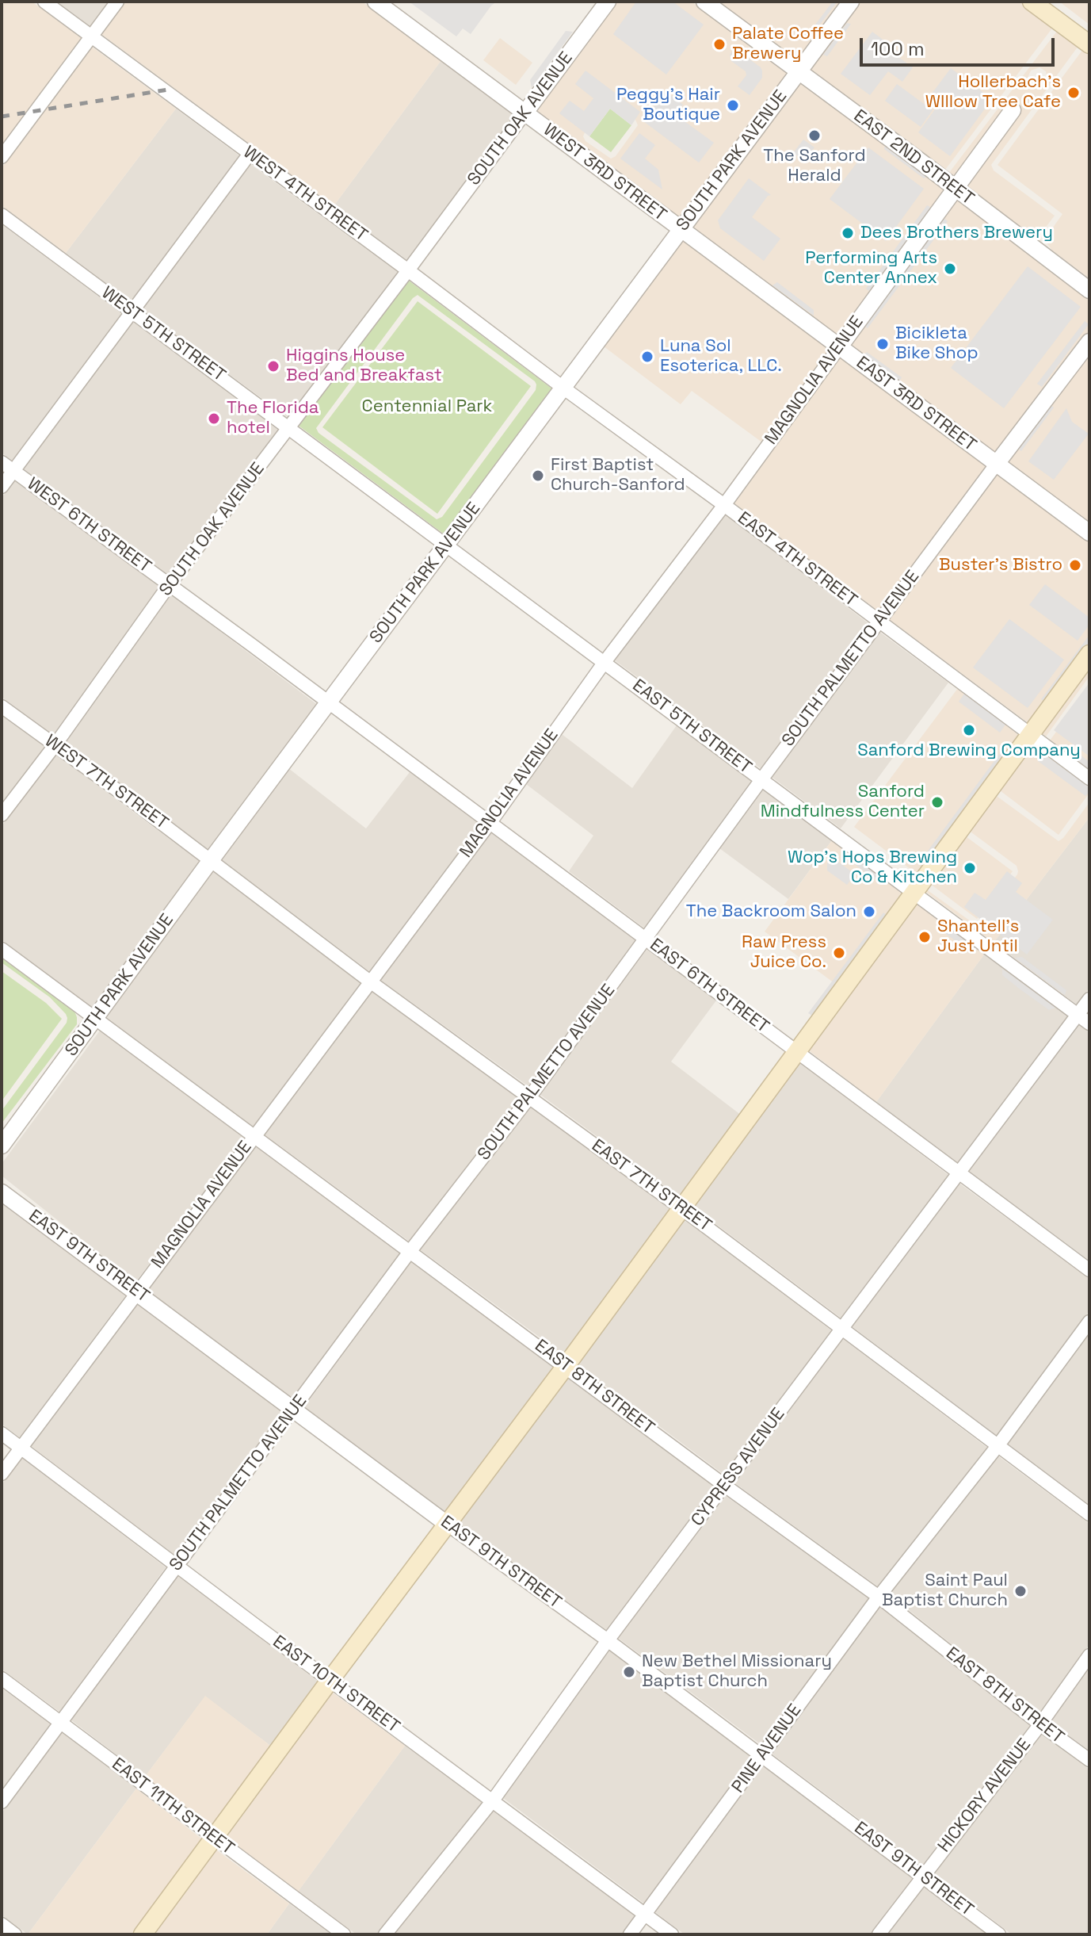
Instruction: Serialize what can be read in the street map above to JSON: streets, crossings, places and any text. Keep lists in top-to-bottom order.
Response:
{
  "streets": {
    "street": [
      "SOUTH OAK AVENUE",
      "EAST 2ND STREET",
      "SOUTH PARK AVENUE",
      "WEST 3RD STREET",
      "WEST 4TH STREET",
      "WEST 5TH STREET",
      "MAGNOLIA AVENUE",
      "EAST 3RD STREET",
      "WEST 6TH STREET",
      "EAST 4TH STREET",
      "SOUTH PALMETTO AVENUE",
      "EAST 5TH STREET",
      "WEST 7TH STREET",
      "EAST 6TH STREET",
      "EAST 7TH STREET",
      "EAST 9TH STREET",
      "EAST 8TH STREET",
      "CYPRESS AVENUE",
      "EAST 10TH STREET",
      "PINE AVENUE",
      "HICKORY AVENUE",
      "EAST 11TH STREET"
    ]
  },
  "crossings": [
    ["SOUTH OAK AVENUE", "WEST 3RD STREET"],
    ["SOUTH OAK AVENUE", "WEST 4TH STREET"],
    ["SOUTH OAK AVENUE", "WEST 5TH STREET"],
    ["SOUTH OAK AVENUE", "WEST 6TH STREET"],
    ["SOUTH OAK AVENUE", "WEST 7TH STREET"],
    ["EAST 2ND STREET", "SOUTH PARK AVENUE"],
    ["EAST 2ND STREET", "MAGNOLIA AVENUE"],
    ["SOUTH PARK AVENUE", "WEST 3RD STREET"],
    ["SOUTH PARK AVENUE", "WEST 4TH STREET"],
    ["SOUTH PARK AVENUE", "WEST 5TH STREET"],
    ["SOUTH PARK AVENUE", "EAST 3RD STREET"],
    ["SOUTH PARK AVENUE", "WEST 6TH STREET"],
    ["SOUTH PARK AVENUE", "EAST 4TH STREET"],
    ["SOUTH PARK AVENUE", "EAST 5TH STREET"],
    ["SOUTH PARK AVENUE", "WEST 7TH STREET"],
    ["SOUTH PARK AVENUE", "EAST 6TH STREET"],
    ["SOUTH PARK AVENUE", "EAST 7TH STREET"],
    ["SOUTH PARK AVENUE", "EAST 8TH STREET"],
    ["WEST 3RD STREET", "EAST 3RD STREET"],
    ["WEST 4TH STREET", "EAST 4TH STREET"],
    ["WEST 5TH STREET", "EAST 5TH STREET"],
    ["MAGNOLIA AVENUE", "EAST 3RD STREET"],
    ["MAGNOLIA AVENUE", "EAST 4TH STREET"],
    ["MAGNOLIA AVENUE", "EAST 5TH STREET"],
    ["MAGNOLIA AVENUE", "EAST 6TH STREET"],
    ["MAGNOLIA AVENUE", "EAST 7TH STREET"],
    ["MAGNOLIA AVENUE", "EAST 9TH STREET"],
    ["MAGNOLIA AVENUE", "EAST 8TH STREET"],
    ["MAGNOLIA AVENUE", "EAST 10TH STREET"],
    ["EAST 3RD STREET", "SOUTH PALMETTO AVENUE"],
    ["WEST 6TH STREET", "EAST 6TH STREET"],
    ["EAST 4TH STREET", "SOUTH PALMETTO AVENUE"],
    ["SOUTH PALMETTO AVENUE", "EAST 5TH STREET"],
    ["SOUTH PALMETTO AVENUE", "EAST 6TH STREET"],
    ["SOUTH PALMETTO AVENUE", "EAST 7TH STREET"],
    ["SOUTH PALMETTO AVENUE", "EAST 9TH STREET"],
    ["SOUTH PALMETTO AVENUE", "EAST 8TH STREET"],
    ["SOUTH PALMETTO AVENUE", "EAST 10TH STREET"],
    ["SOUTH PALMETTO AVENUE", "EAST 11TH STREET"],
    ["EAST 5TH STREET", "CYPRESS AVENUE"],
    ["WEST 7TH STREET", "EAST 7TH STREET"],
    ["EAST 6TH STREET", "CYPRESS AVENUE"],
    ["EAST 7TH STREET", "CYPRESS AVENUE"],
    ["EAST 7TH STREET", "PINE AVENUE"],
    ["EAST 9TH STREET", "CYPRESS AVENUE"],
    ["EAST 9TH STREET", "PINE AVENUE"],
    ["EAST 9TH STREET", "HICKORY AVENUE"],
    ["EAST 8TH STREET", "CYPRESS AVENUE"],
    ["EAST 8TH STREET", "PINE AVENUE"],
    ["EAST 8TH STREET", "HICKORY AVENUE"],
    ["CYPRESS AVENUE", "EAST 10TH STREET"],
    ["EAST 10TH STREET", "PINE AVENUE"]
  ],
  "parks": ["Centennial Park"],
  "places": [
    "Palate Coffee Brewery",
    "Hollerbach's WIllow Tree Cafe",
    "Peggy's Hair Boutique",
    "The Sanford Herald",
    "Dees Brothers Brewery",
    "Performing Arts Center Annex",
    "Bicikleta Bike Shop",
    "Luna Sol Esoterica, LLC.",
    "Higgins House Bed and Breakfast",
    "The Florida hotel",
    "First Baptist Church-Sanford",
    "Buster's Bistro",
    "Sanford Brewing Company",
    "Sanford Mindfulness Center",
    "Wop's Hops Brewing Co & Kitchen",
    "The Backroom Salon",
    "Shantell's Just Until",
    "Raw Press Juice Co.",
    "Saint Paul Baptist Church",
    "New Bethel Missionary Baptist Church"
  ],
  "scale_bar": "100 m"
}
